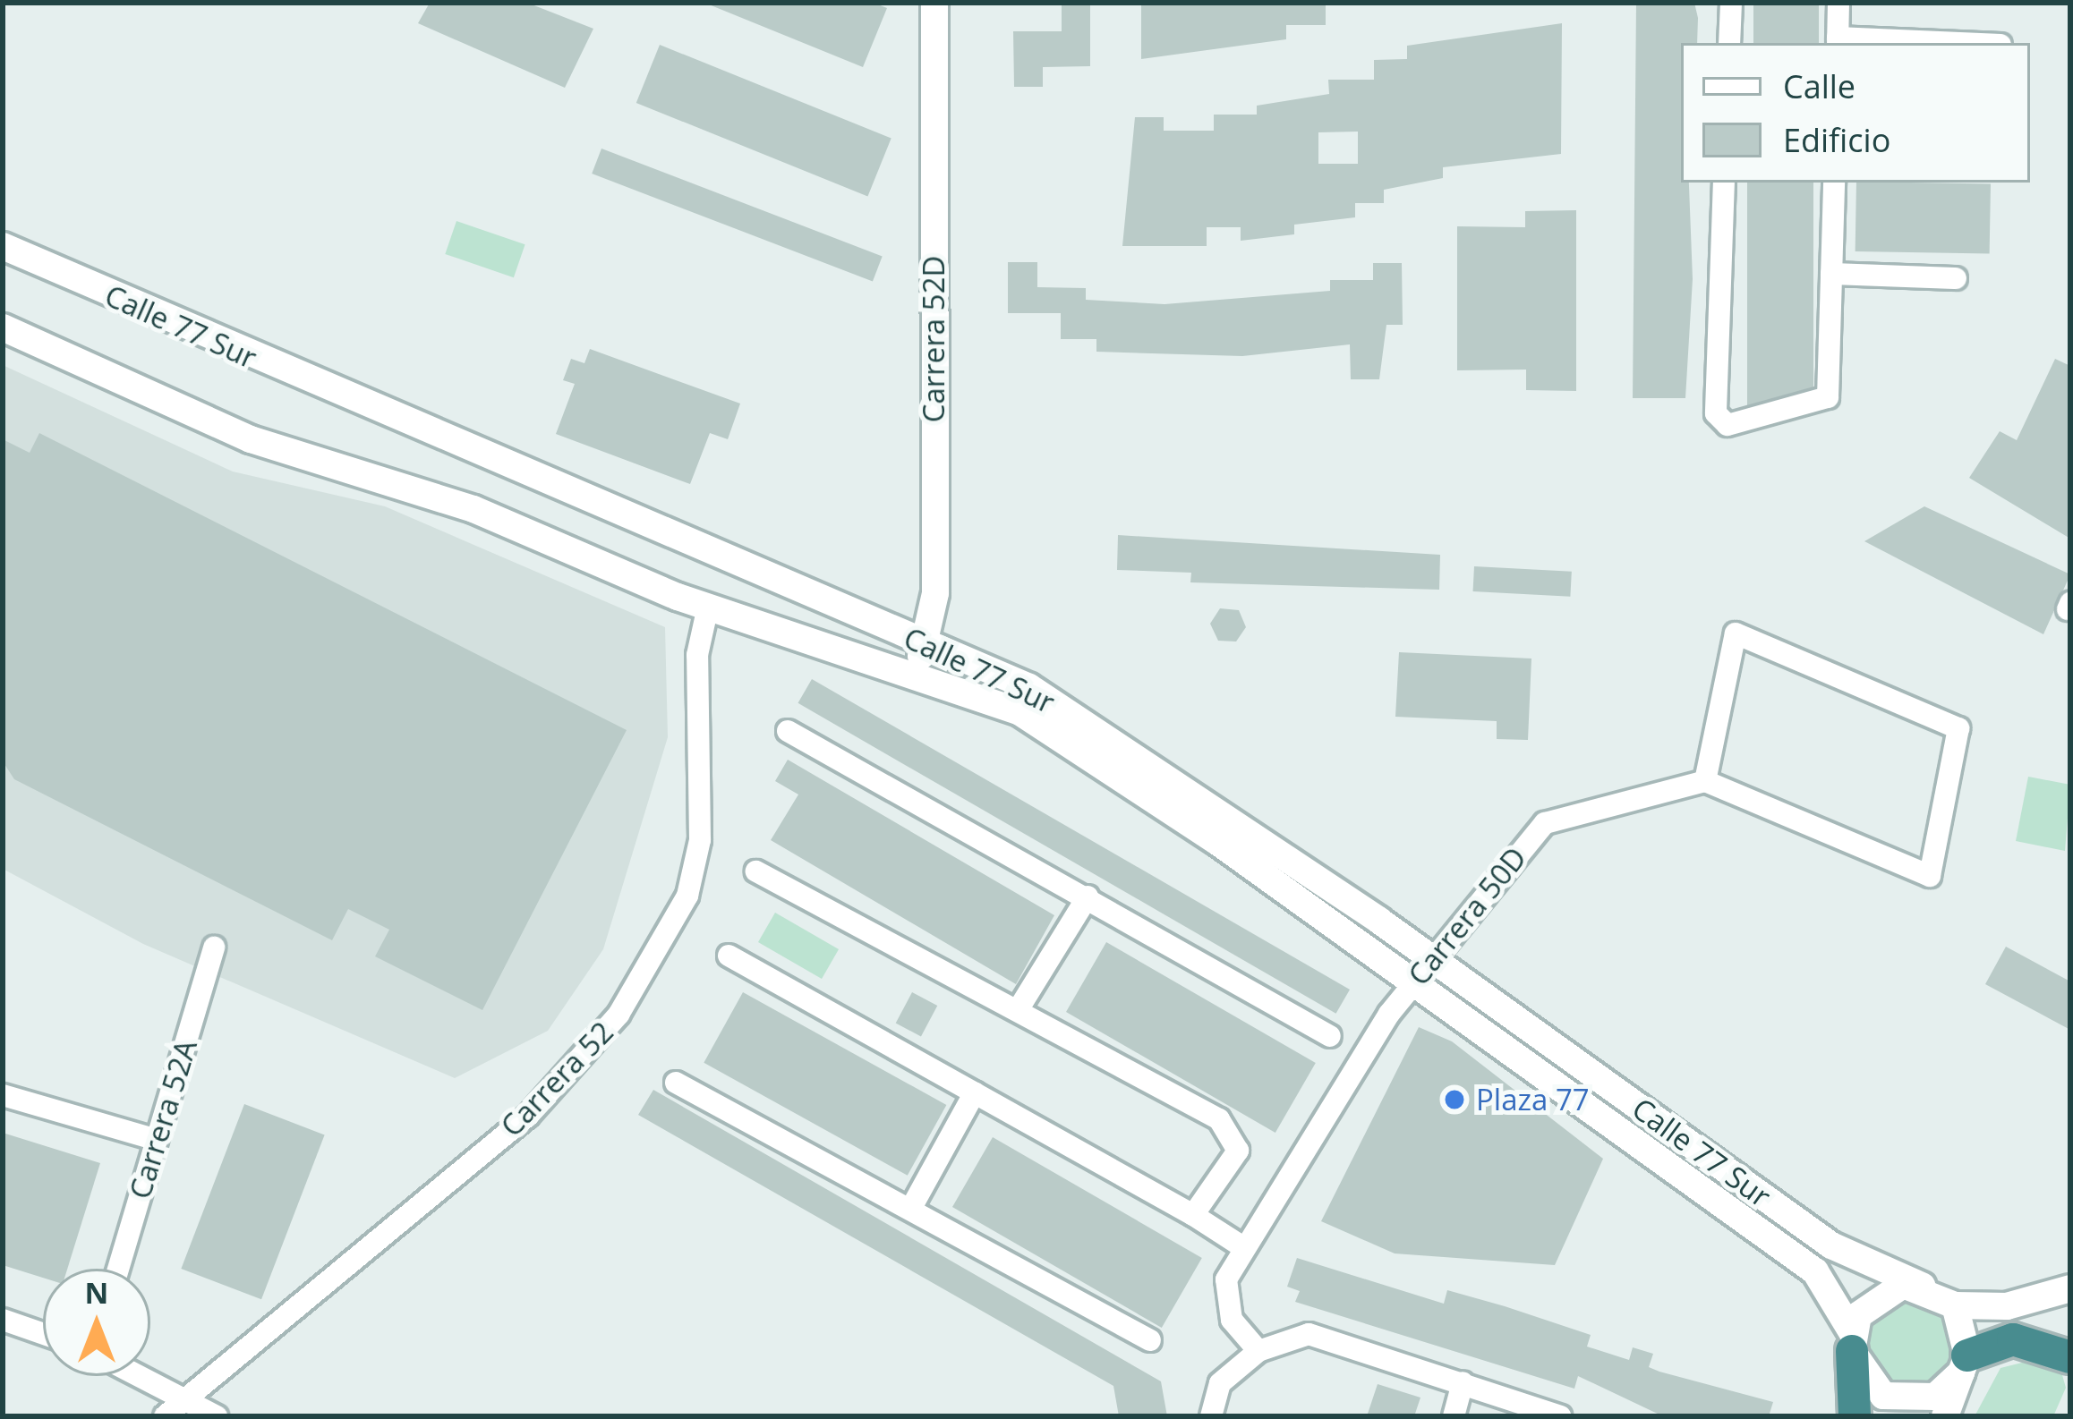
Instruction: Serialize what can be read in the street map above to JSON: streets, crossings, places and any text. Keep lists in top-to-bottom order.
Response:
{
  "streets": {
    "street": [
      "Calle 77 Sur",
      "Carrera 52D",
      "Carrera 50D",
      "Carrera 52",
      "Carrera 52A"
    ]
  },
  "crossings": [
    ["Calle 77 Sur", "Carrera 52D"],
    ["Calle 77 Sur", "Carrera 50D"],
    ["Calle 77 Sur", "Carrera 52"]
  ],
  "places": ["Plaza 77"],
  "legend": ["Calle", "Edificio"],
  "north": "top"
}
